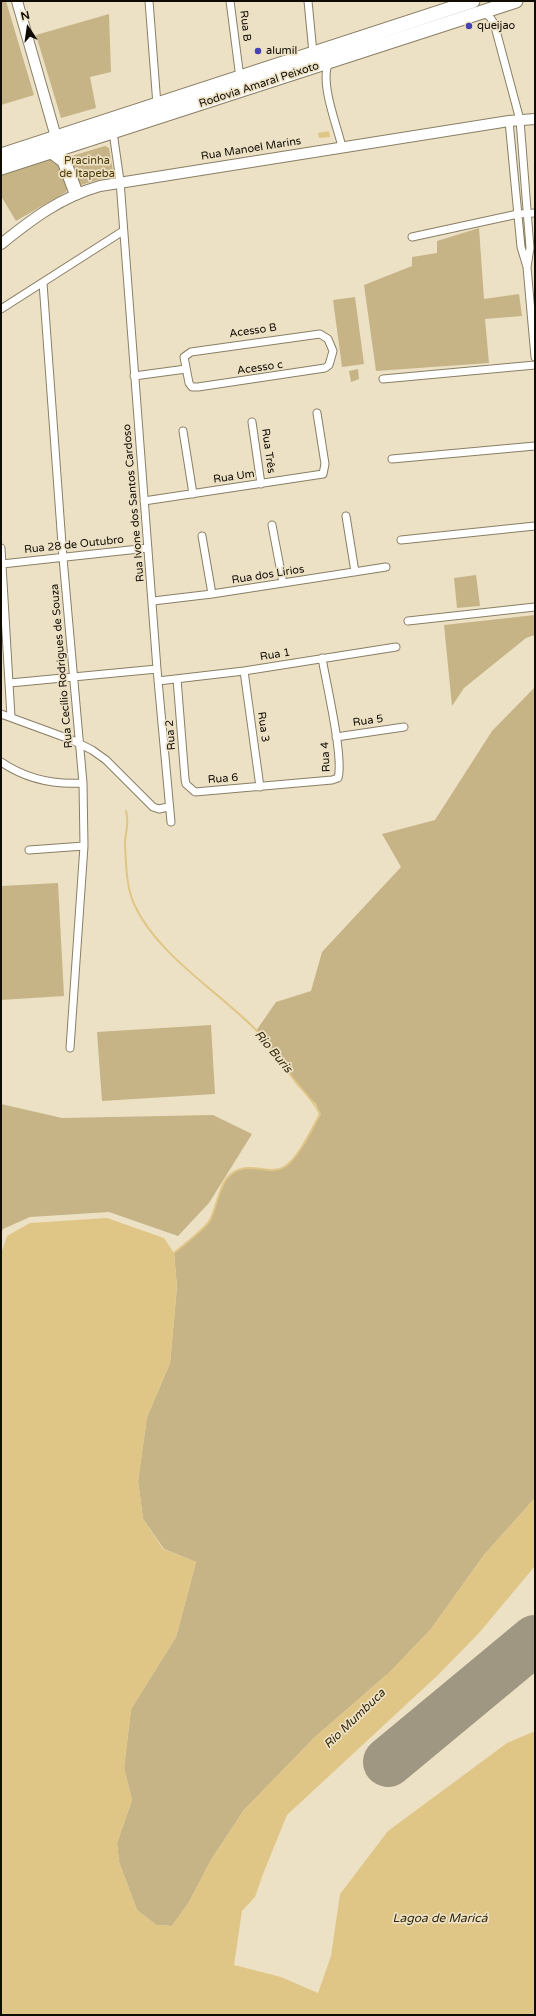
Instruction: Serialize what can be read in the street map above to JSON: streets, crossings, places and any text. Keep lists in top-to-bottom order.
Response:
{
  "streets": {
    "highway": ["Rodovia Amaral Peixoto"],
    "main road": ["Rua Manoel Marins"],
    "street": [
      "Rua B",
      "Acesso B",
      "Acesso c",
      "Rua Três",
      "Rua Um",
      "Rua Ivone dos Santos Cardoso",
      "Rua 28 de Outubro",
      "Rua dos Lirios",
      "Rua 1",
      "Rua Cecílio Rodrigues de Souza",
      "Rua 5",
      "Rua 3",
      "Rua 2",
      "Rua 4",
      "Rua 6"
    ]
  },
  "crossings": [
    ["Rua B", "Rodovia Amaral Peixoto"],
    ["Rodovia Amaral Peixoto", "Rua Ivone dos Santos Cardoso"],
    ["Rua Manoel Marins", "Rua Ivone dos Santos Cardoso"],
    ["Acesso B", "Acesso c"],
    ["Rua Três", "Rua Um"],
    ["Rua Um", "Rua Ivone dos Santos Cardoso"],
    ["Rua Ivone dos Santos Cardoso", "Rua 28 de Outubro"],
    ["Rua Ivone dos Santos Cardoso", "Rua dos Lirios"],
    ["Rua Ivone dos Santos Cardoso", "Rua 1"],
    ["Rua 28 de Outubro", "Rua Cecílio Rodrigues de Souza"],
    ["Rua 1", "Rua 3"],
    ["Rua 1", "Rua 2"],
    ["Rua 1", "Rua 4"],
    ["Rua 5", "Rua 4"],
    ["Rua 3", "Rua 4"],
    ["Rua 3", "Rua 6"],
    ["Rua 2", "Rua 6"],
    ["Rua 4", "Rua 6"]
  ],
  "water": ["Rio Buris", "Rio Mumbuca", "Lagoa de Maricá"],
  "parks": ["Pracinha de Itapeba"],
  "places": ["queijao", "alumil"],
  "north": "top"
}
